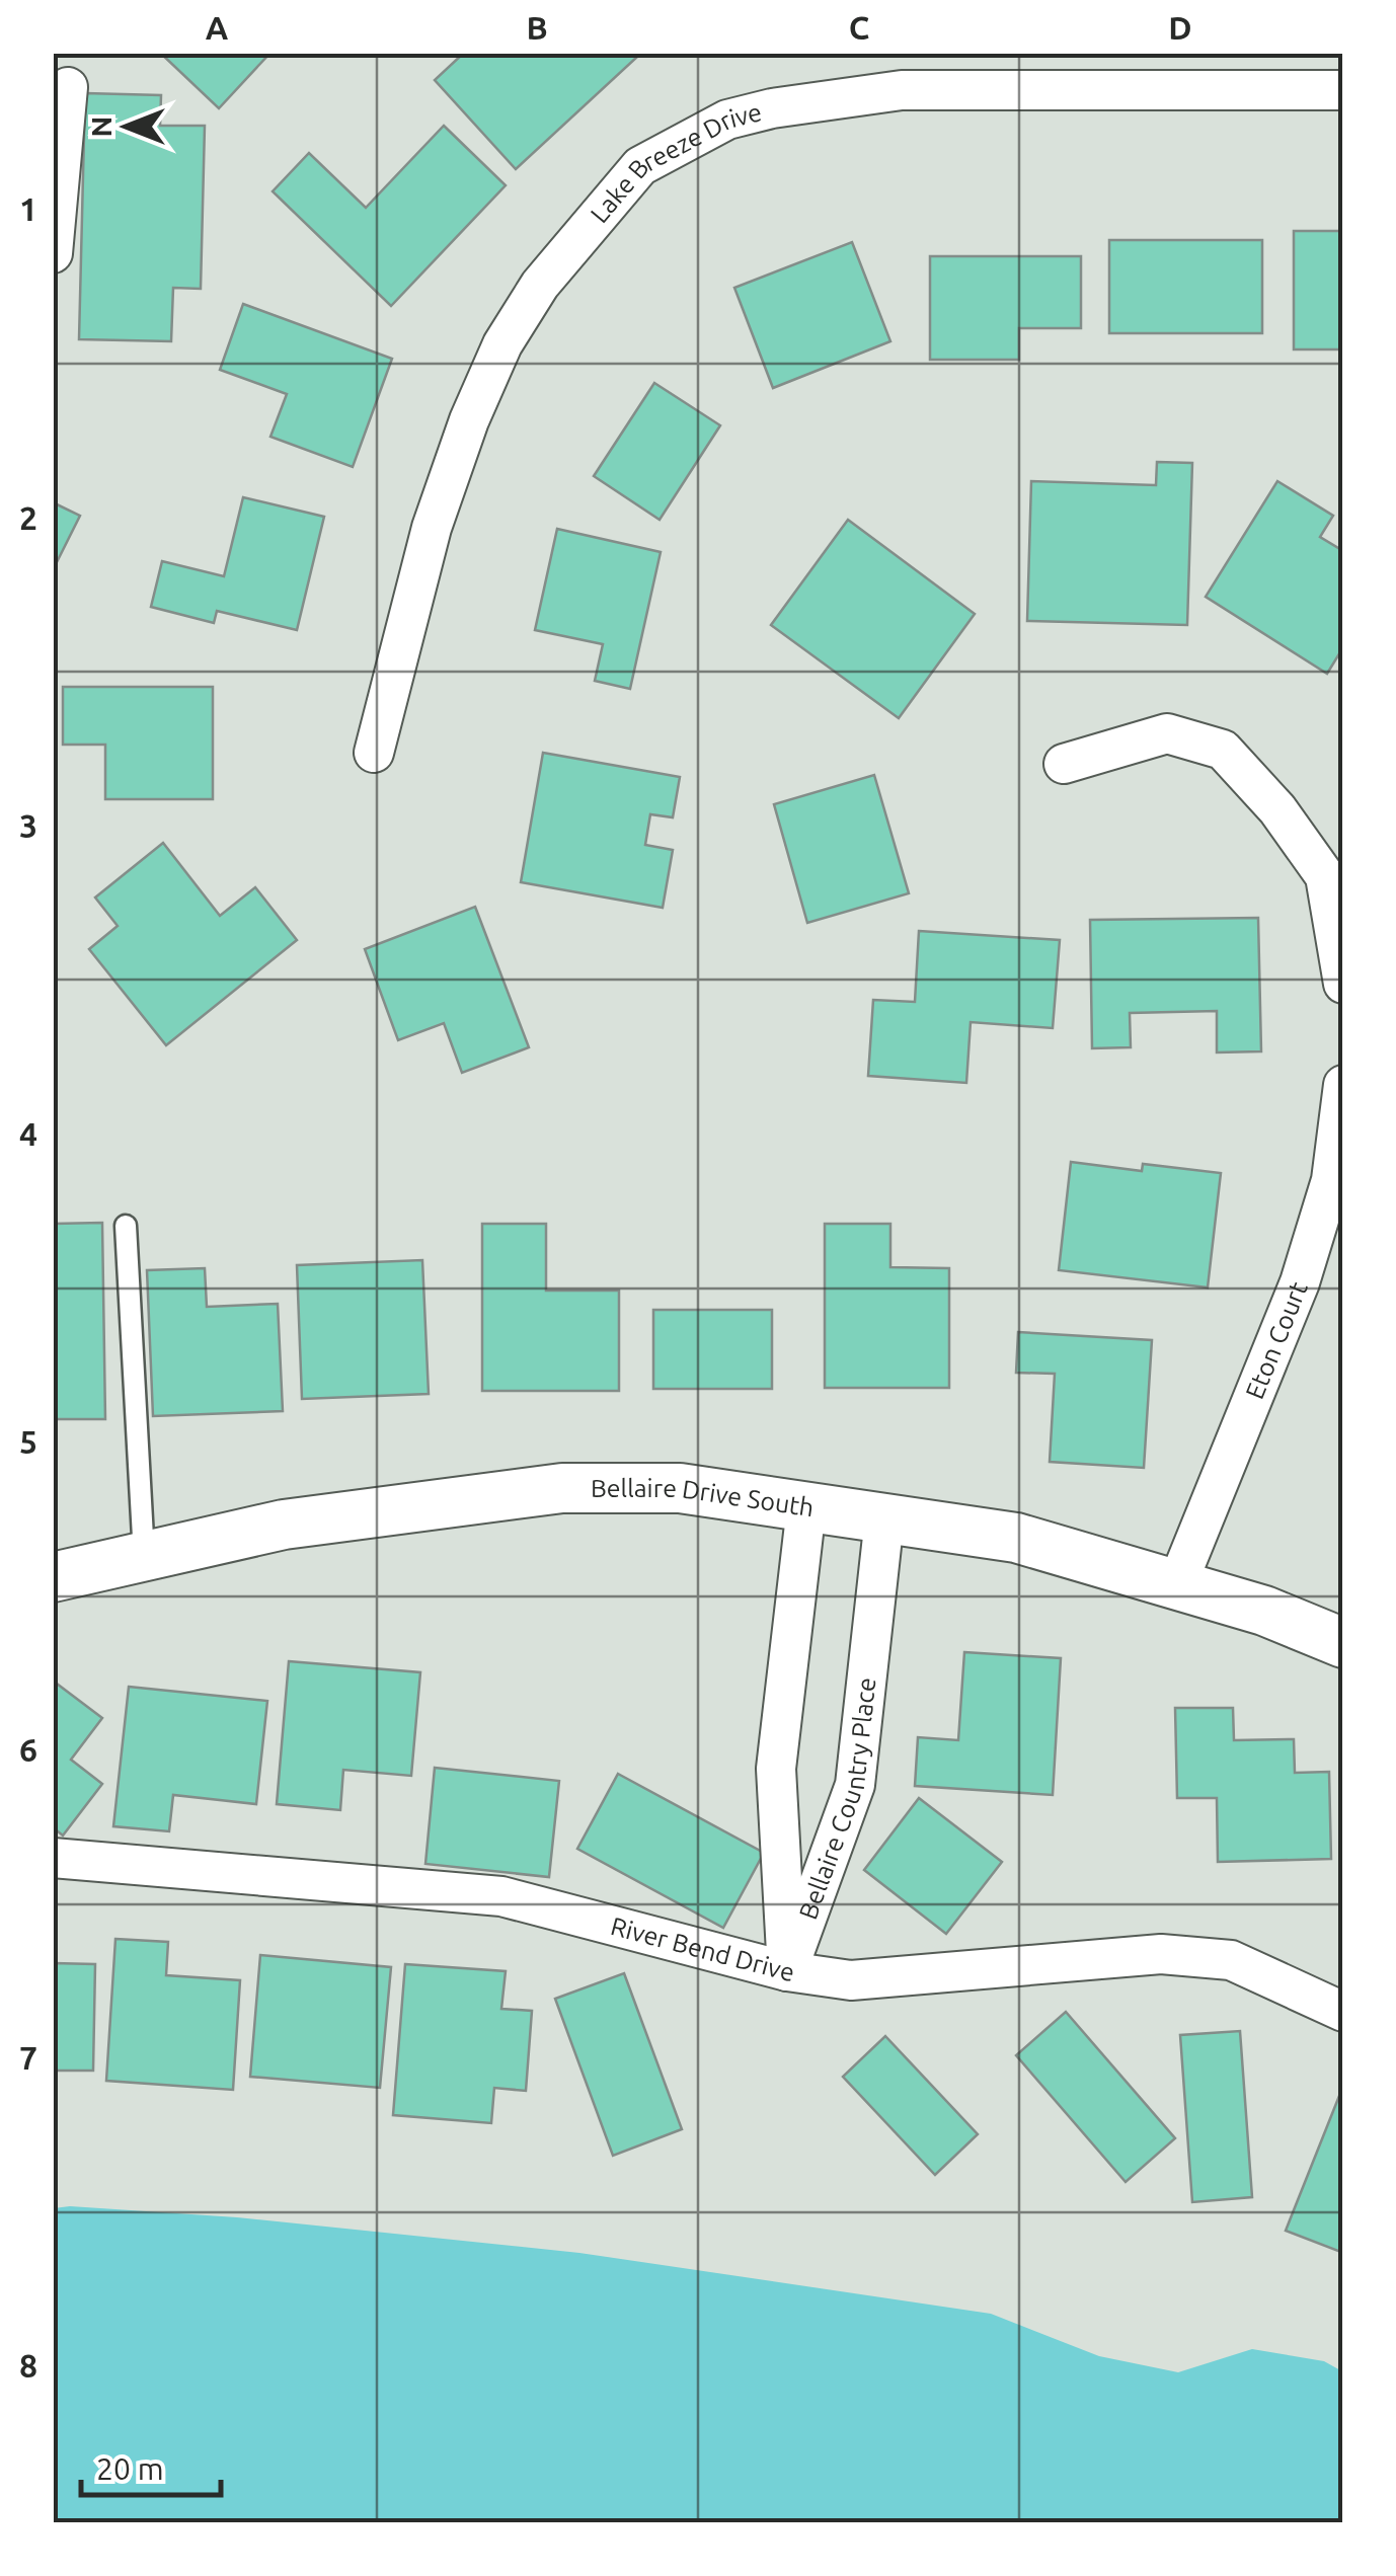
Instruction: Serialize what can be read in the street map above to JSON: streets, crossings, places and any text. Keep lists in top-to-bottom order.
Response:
{
  "streets": {
    "street": [
      "Lake Breeze Drive",
      "Eton Court",
      "Bellaire Drive South",
      "Bellaire Country Place",
      "River Bend Drive"
    ]
  },
  "crossings": [
    ["Eton Court", "Bellaire Drive South"],
    ["Bellaire Drive South", "Bellaire Country Place"],
    ["Bellaire Country Place", "River Bend Drive"]
  ],
  "scale_bar": "20 m",
  "north": "left",
  "grid": {
    "columns": [
      "A",
      "B",
      "C",
      "D"
    ],
    "rows": [
      "1",
      "2",
      "3",
      "4",
      "5",
      "6",
      "7",
      "8"
    ]
  }
}
